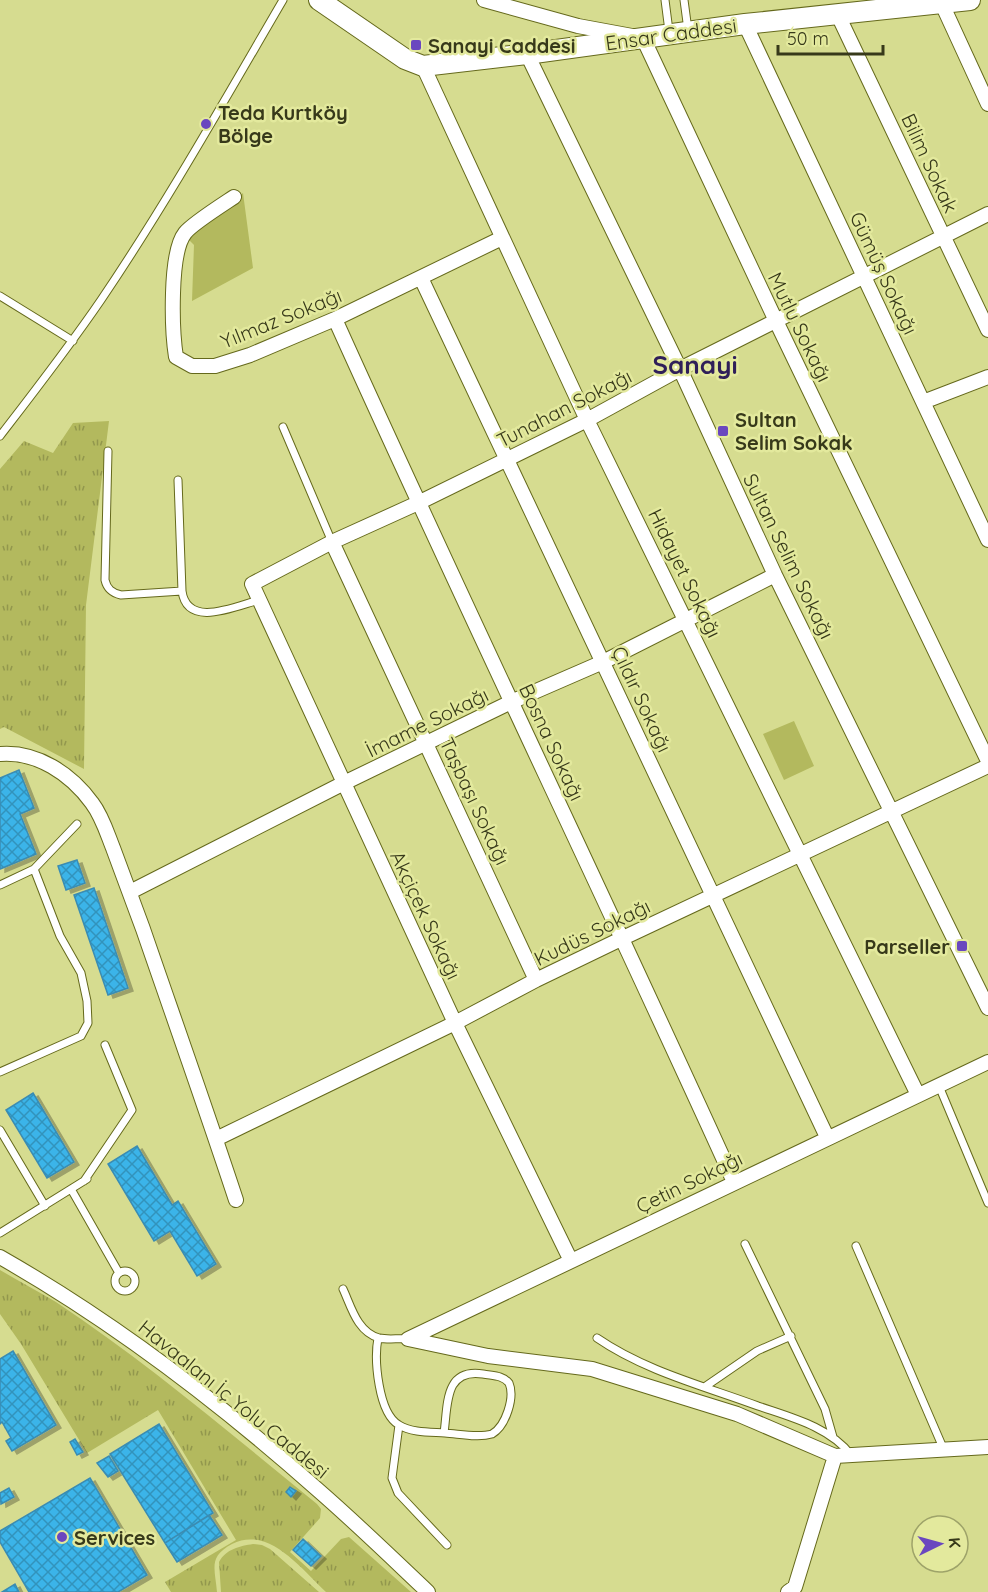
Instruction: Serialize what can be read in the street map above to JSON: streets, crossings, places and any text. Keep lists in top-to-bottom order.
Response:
{
  "streets": {
    "street": [
      "Ensar Caddesi",
      "Bilim Sokak",
      "Gümüş Sokağı",
      "Yılmaz Sokağı",
      "Mutlu Sokağı",
      "Tunahan Sokağı",
      "Sultan Selim Sokağı",
      "Hidayet Sokağı",
      "Çıldır Sokağı",
      "İmame Sokağı",
      "Bosna Sokağı",
      "Taşbaşı Sokağı",
      "Akçiçek Sokağı",
      "Kudüs Sokağı",
      "Çetin Sokağı",
      "Havaalanı İç Yolu Caddesi"
    ]
  },
  "crossings": [
    ["Ensar Caddesi", "Bilim Sokak"],
    ["Ensar Caddesi", "Gümüş Sokağı"],
    ["Ensar Caddesi", "Mutlu Sokağı"],
    ["Ensar Caddesi", "Sultan Selim Sokağı"],
    ["Ensar Caddesi", "Hidayet Sokağı"],
    ["Bilim Sokak", "Tunahan Sokağı"],
    ["Gümüş Sokağı", "Tunahan Sokağı"],
    ["Yılmaz Sokağı", "Hidayet Sokağı"],
    ["Yılmaz Sokağı", "Çıldır Sokağı"],
    ["Yılmaz Sokağı", "Bosna Sokağı"],
    ["Mutlu Sokağı", "Tunahan Sokağı"],
    ["Tunahan Sokağı", "Sultan Selim Sokağı"],
    ["Tunahan Sokağı", "Hidayet Sokağı"],
    ["Tunahan Sokağı", "Çıldır Sokağı"],
    ["Tunahan Sokağı", "Bosna Sokağı"],
    ["Tunahan Sokağı", "Taşbaşı Sokağı"],
    ["Tunahan Sokağı", "Akçiçek Sokağı"],
    ["Sultan Selim Sokağı", "İmame Sokağı"],
    ["Sultan Selim Sokağı", "Kudüs Sokağı"],
    ["Hidayet Sokağı", "İmame Sokağı"],
    ["Hidayet Sokağı", "Kudüs Sokağı"],
    ["Hidayet Sokağı", "Çetin Sokağı"],
    ["Çıldır Sokağı", "İmame Sokağı"],
    ["Çıldır Sokağı", "Kudüs Sokağı"],
    ["Çıldır Sokağı", "Çetin Sokağı"],
    ["İmame Sokağı", "Bosna Sokağı"],
    ["İmame Sokağı", "Taşbaşı Sokağı"],
    ["İmame Sokağı", "Akçiçek Sokağı"],
    ["Bosna Sokağı", "Kudüs Sokağı"],
    ["Bosna Sokağı", "Çetin Sokağı"],
    ["Taşbaşı Sokağı", "Kudüs Sokağı"],
    ["Akçiçek Sokağı", "Kudüs Sokağı"],
    ["Akçiçek Sokağı", "Çetin Sokağı"]
  ],
  "districts": ["Sanayi"],
  "places": {
    "transit": ["Sanayi Caddesi", "Sultan Selim Sokak", "Parseller"],
    "other": ["Teda Kurtköy Bölge", "Services"]
  },
  "scale_bar": "50 m",
  "north": "right"
}
